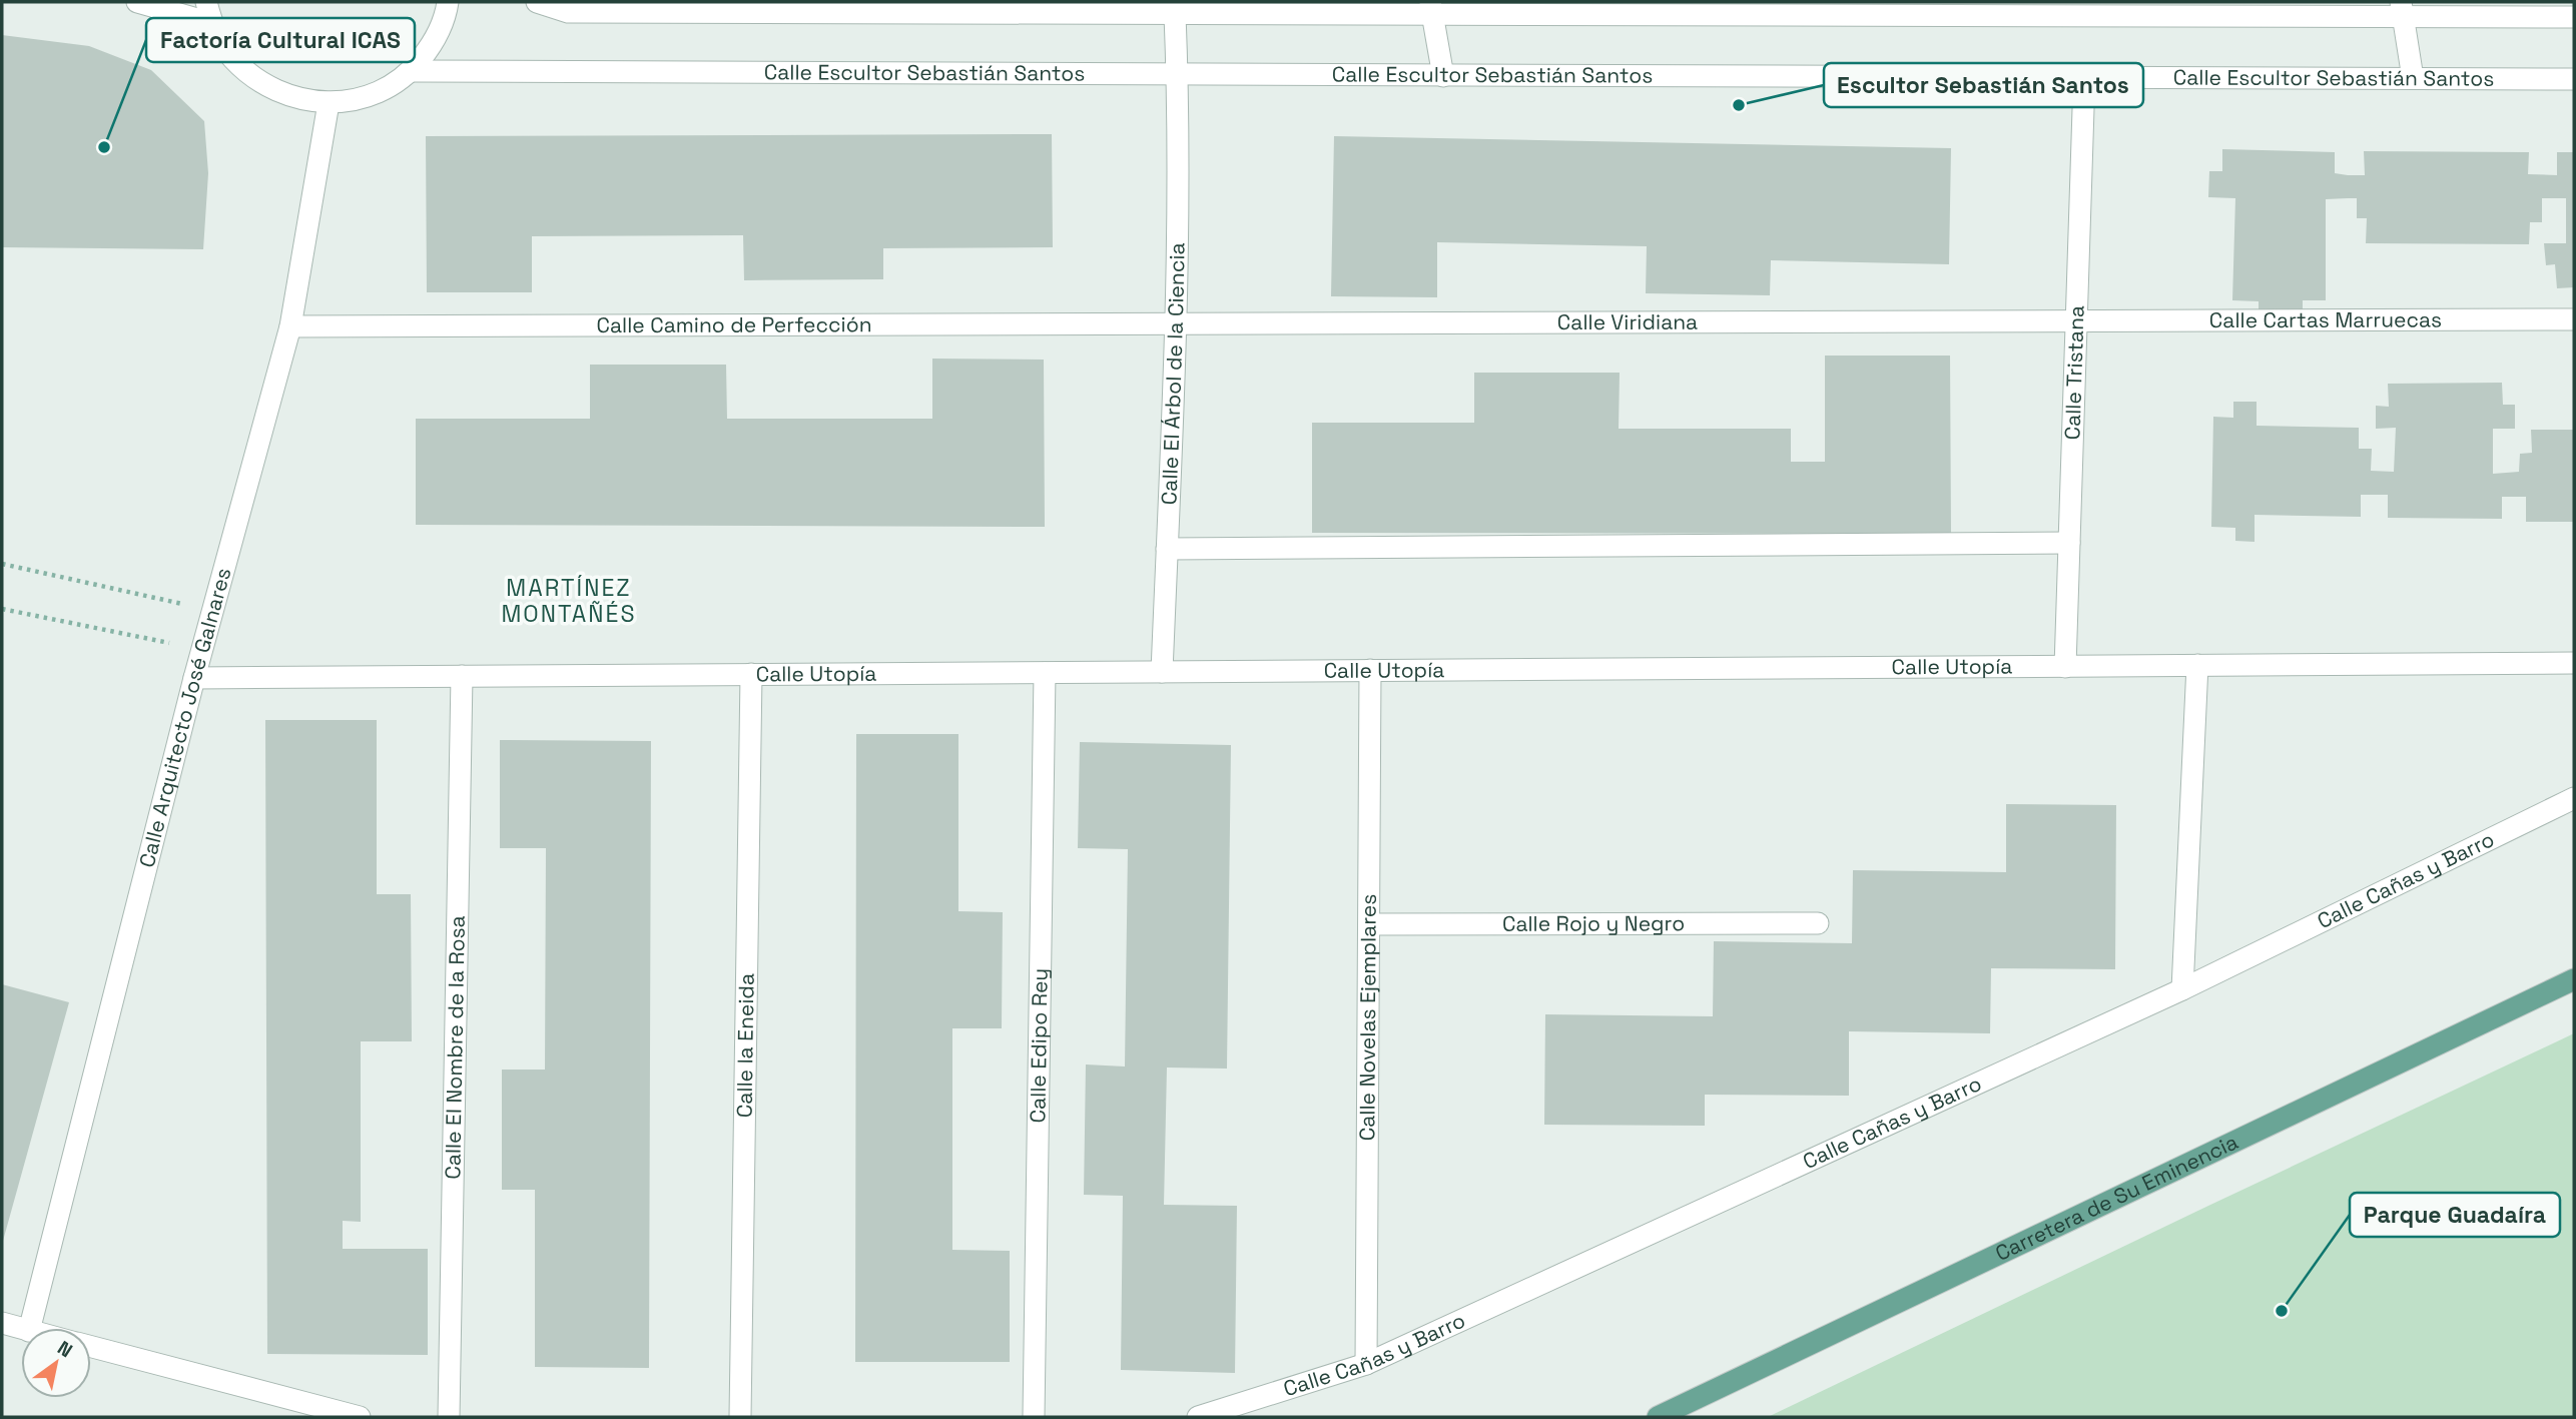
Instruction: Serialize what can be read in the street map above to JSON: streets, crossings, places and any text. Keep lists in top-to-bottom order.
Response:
{
  "streets": {
    "main road": ["Carretera de Su Eminencia"],
    "street": [
      "Calle Escultor Sebastián Santos",
      "Calle Cartas Marruecas",
      "Calle Viridiana",
      "Calle Camino de Perfección",
      "Calle Tristana",
      "Calle El Árbol de la Ciencia",
      "Calle Utopía",
      "Calle Arquitecto José Galnares",
      "Calle Cañas y Barro",
      "Calle Rojo y Negro",
      "Calle Novelas Ejemplares",
      "Calle Edipo Rey",
      "Calle la Eneida",
      "Calle El Nombre de la Rosa"
    ]
  },
  "crossings": [
    ["Calle Escultor Sebastián Santos", "Calle Tristana"],
    ["Calle Escultor Sebastián Santos", "Calle El Árbol de la Ciencia"],
    ["Calle Cartas Marruecas", "Calle Viridiana"],
    ["Calle Cartas Marruecas", "Calle Tristana"],
    ["Calle Viridiana", "Calle Camino de Perfección"],
    ["Calle Viridiana", "Calle Tristana"],
    ["Calle Viridiana", "Calle El Árbol de la Ciencia"],
    ["Calle Camino de Perfección", "Calle El Árbol de la Ciencia"],
    ["Calle Camino de Perfección", "Calle Arquitecto José Galnares"],
    ["Calle Tristana", "Calle Utopía"],
    ["Calle El Árbol de la Ciencia", "Calle Utopía"],
    ["Calle Utopía", "Calle Arquitecto José Galnares"],
    ["Calle Utopía", "Calle Novelas Ejemplares"],
    ["Calle Utopía", "Calle Edipo Rey"],
    ["Calle Utopía", "Calle la Eneida"],
    ["Calle Utopía", "Calle El Nombre de la Rosa"],
    ["Calle Cañas y Barro", "Calle Novelas Ejemplares"],
    ["Calle Rojo y Negro", "Calle Novelas Ejemplares"]
  ],
  "districts": ["MARTÍNEZ MONTAÑÉS"],
  "places": ["Escultor Sebastián Santos", "Factoría Cultural ICAS", "Parque Guadaíra"],
  "north": "top right"
}
